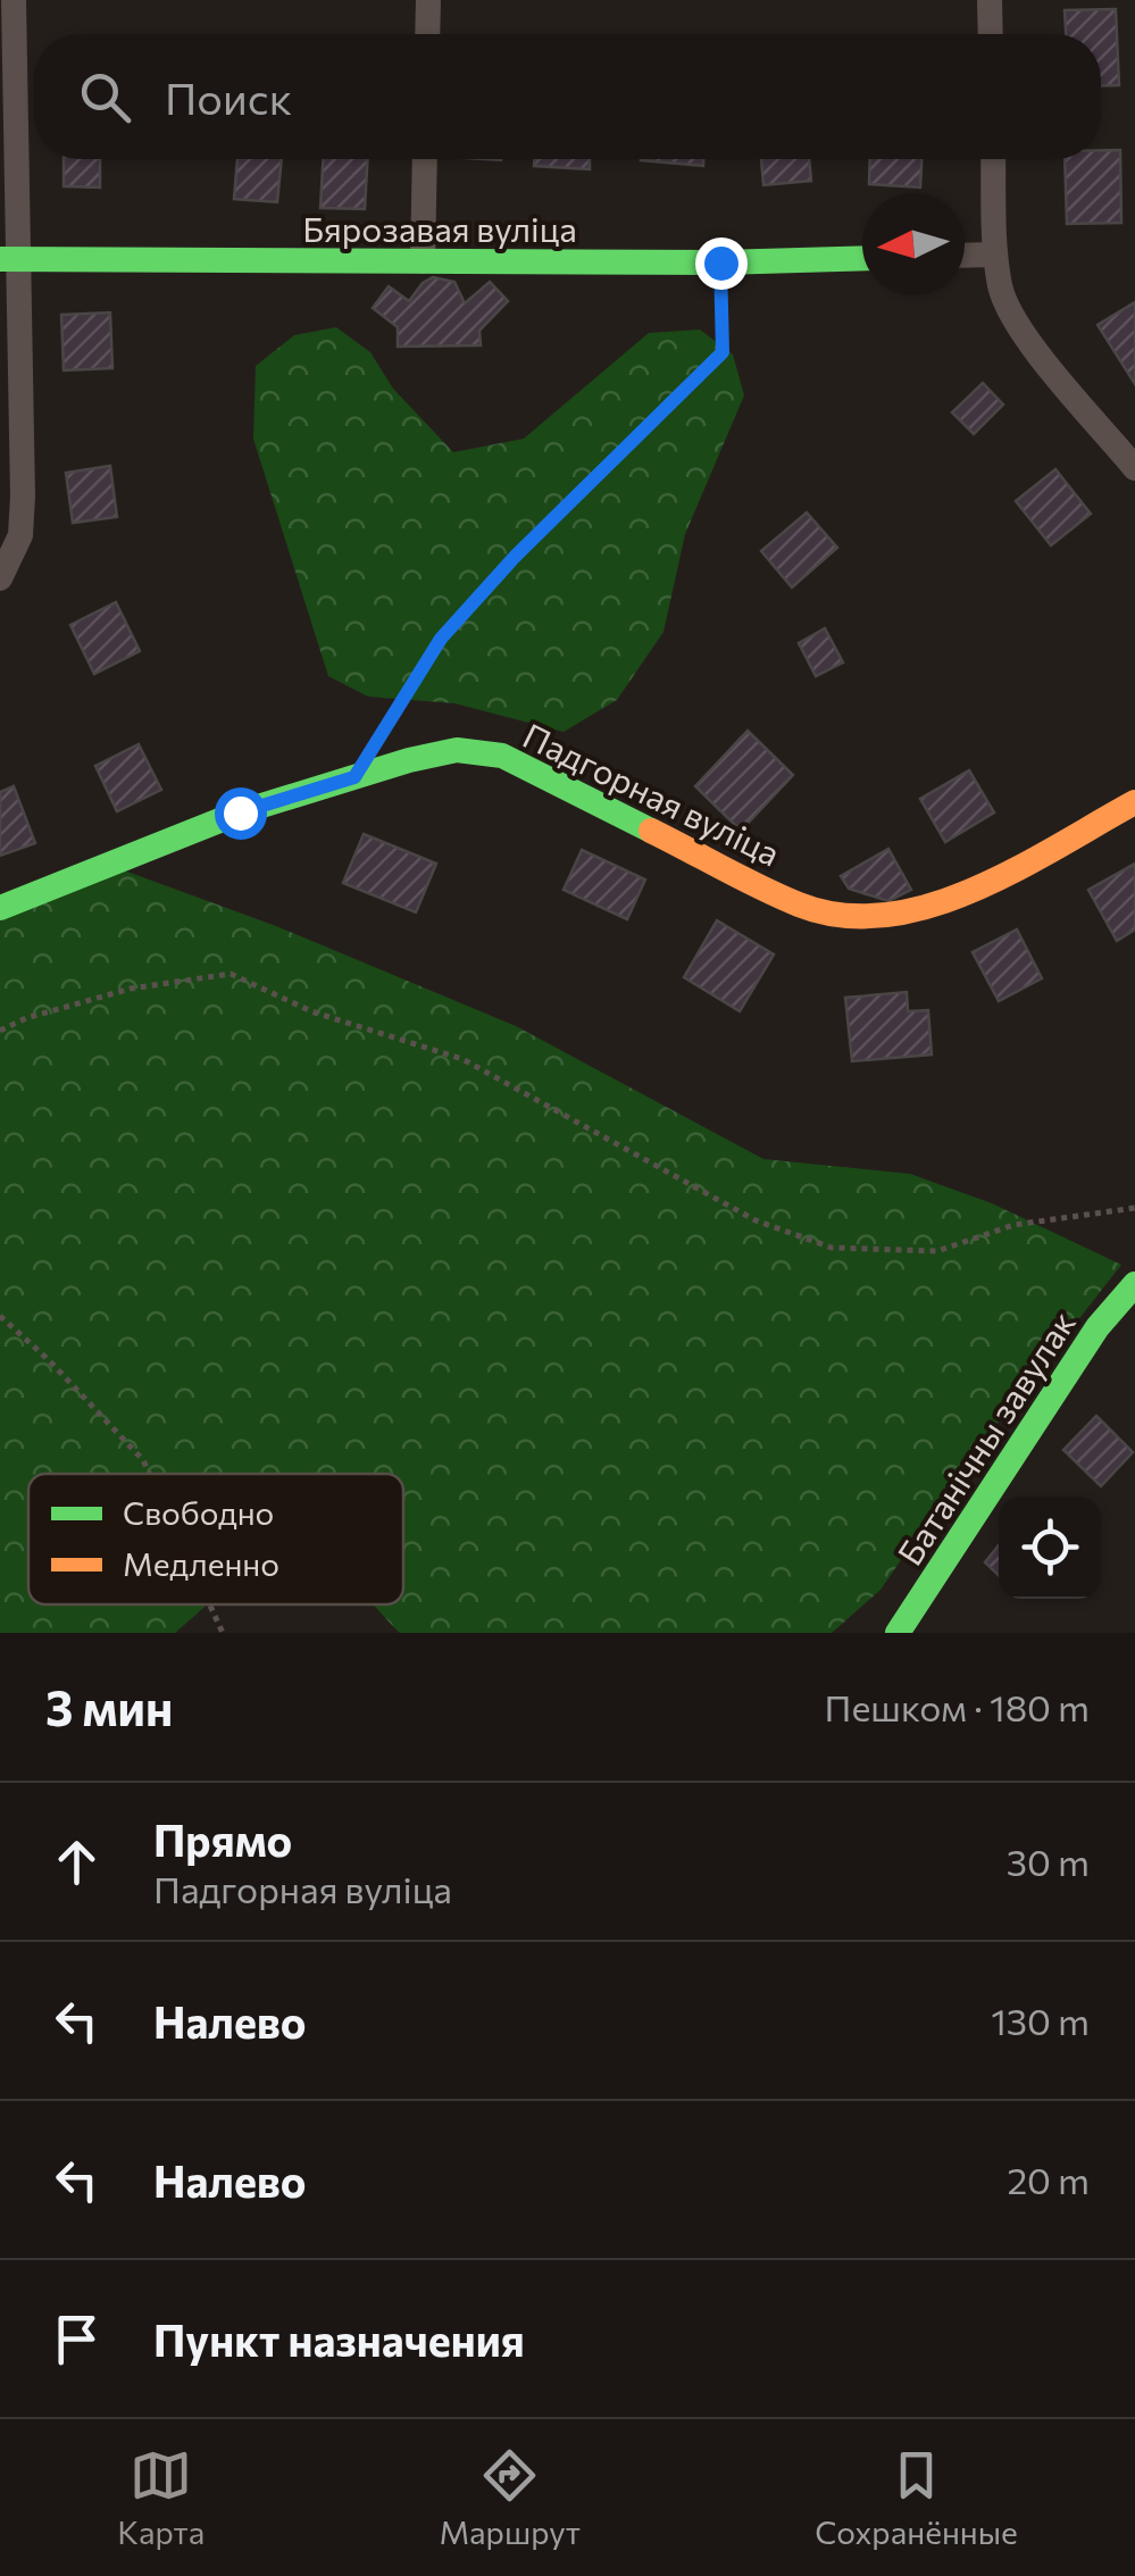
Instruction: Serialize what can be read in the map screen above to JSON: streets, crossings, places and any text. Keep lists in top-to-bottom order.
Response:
{
  "streets": {
    "street": ["Бярозавая вуліца", "Падгорная вуліца", "Батанічны завулак"]
  },
  "legend": ["Свободно", "Медленно"],
  "north": "left",
  "page": {
    "search": "Поиск",
    "heading": ["3 мин", "Пешком · 180 m"],
    "list": [
      ["Прямо", "Падгорная вуліца", "30 m"],
      ["Налево", "130 m"],
      ["Налево", "20 m"],
      "Пункт назначения"
    ],
    "nav": ["Карта", "Маршрут", "Сохранённые"]
  }
}
